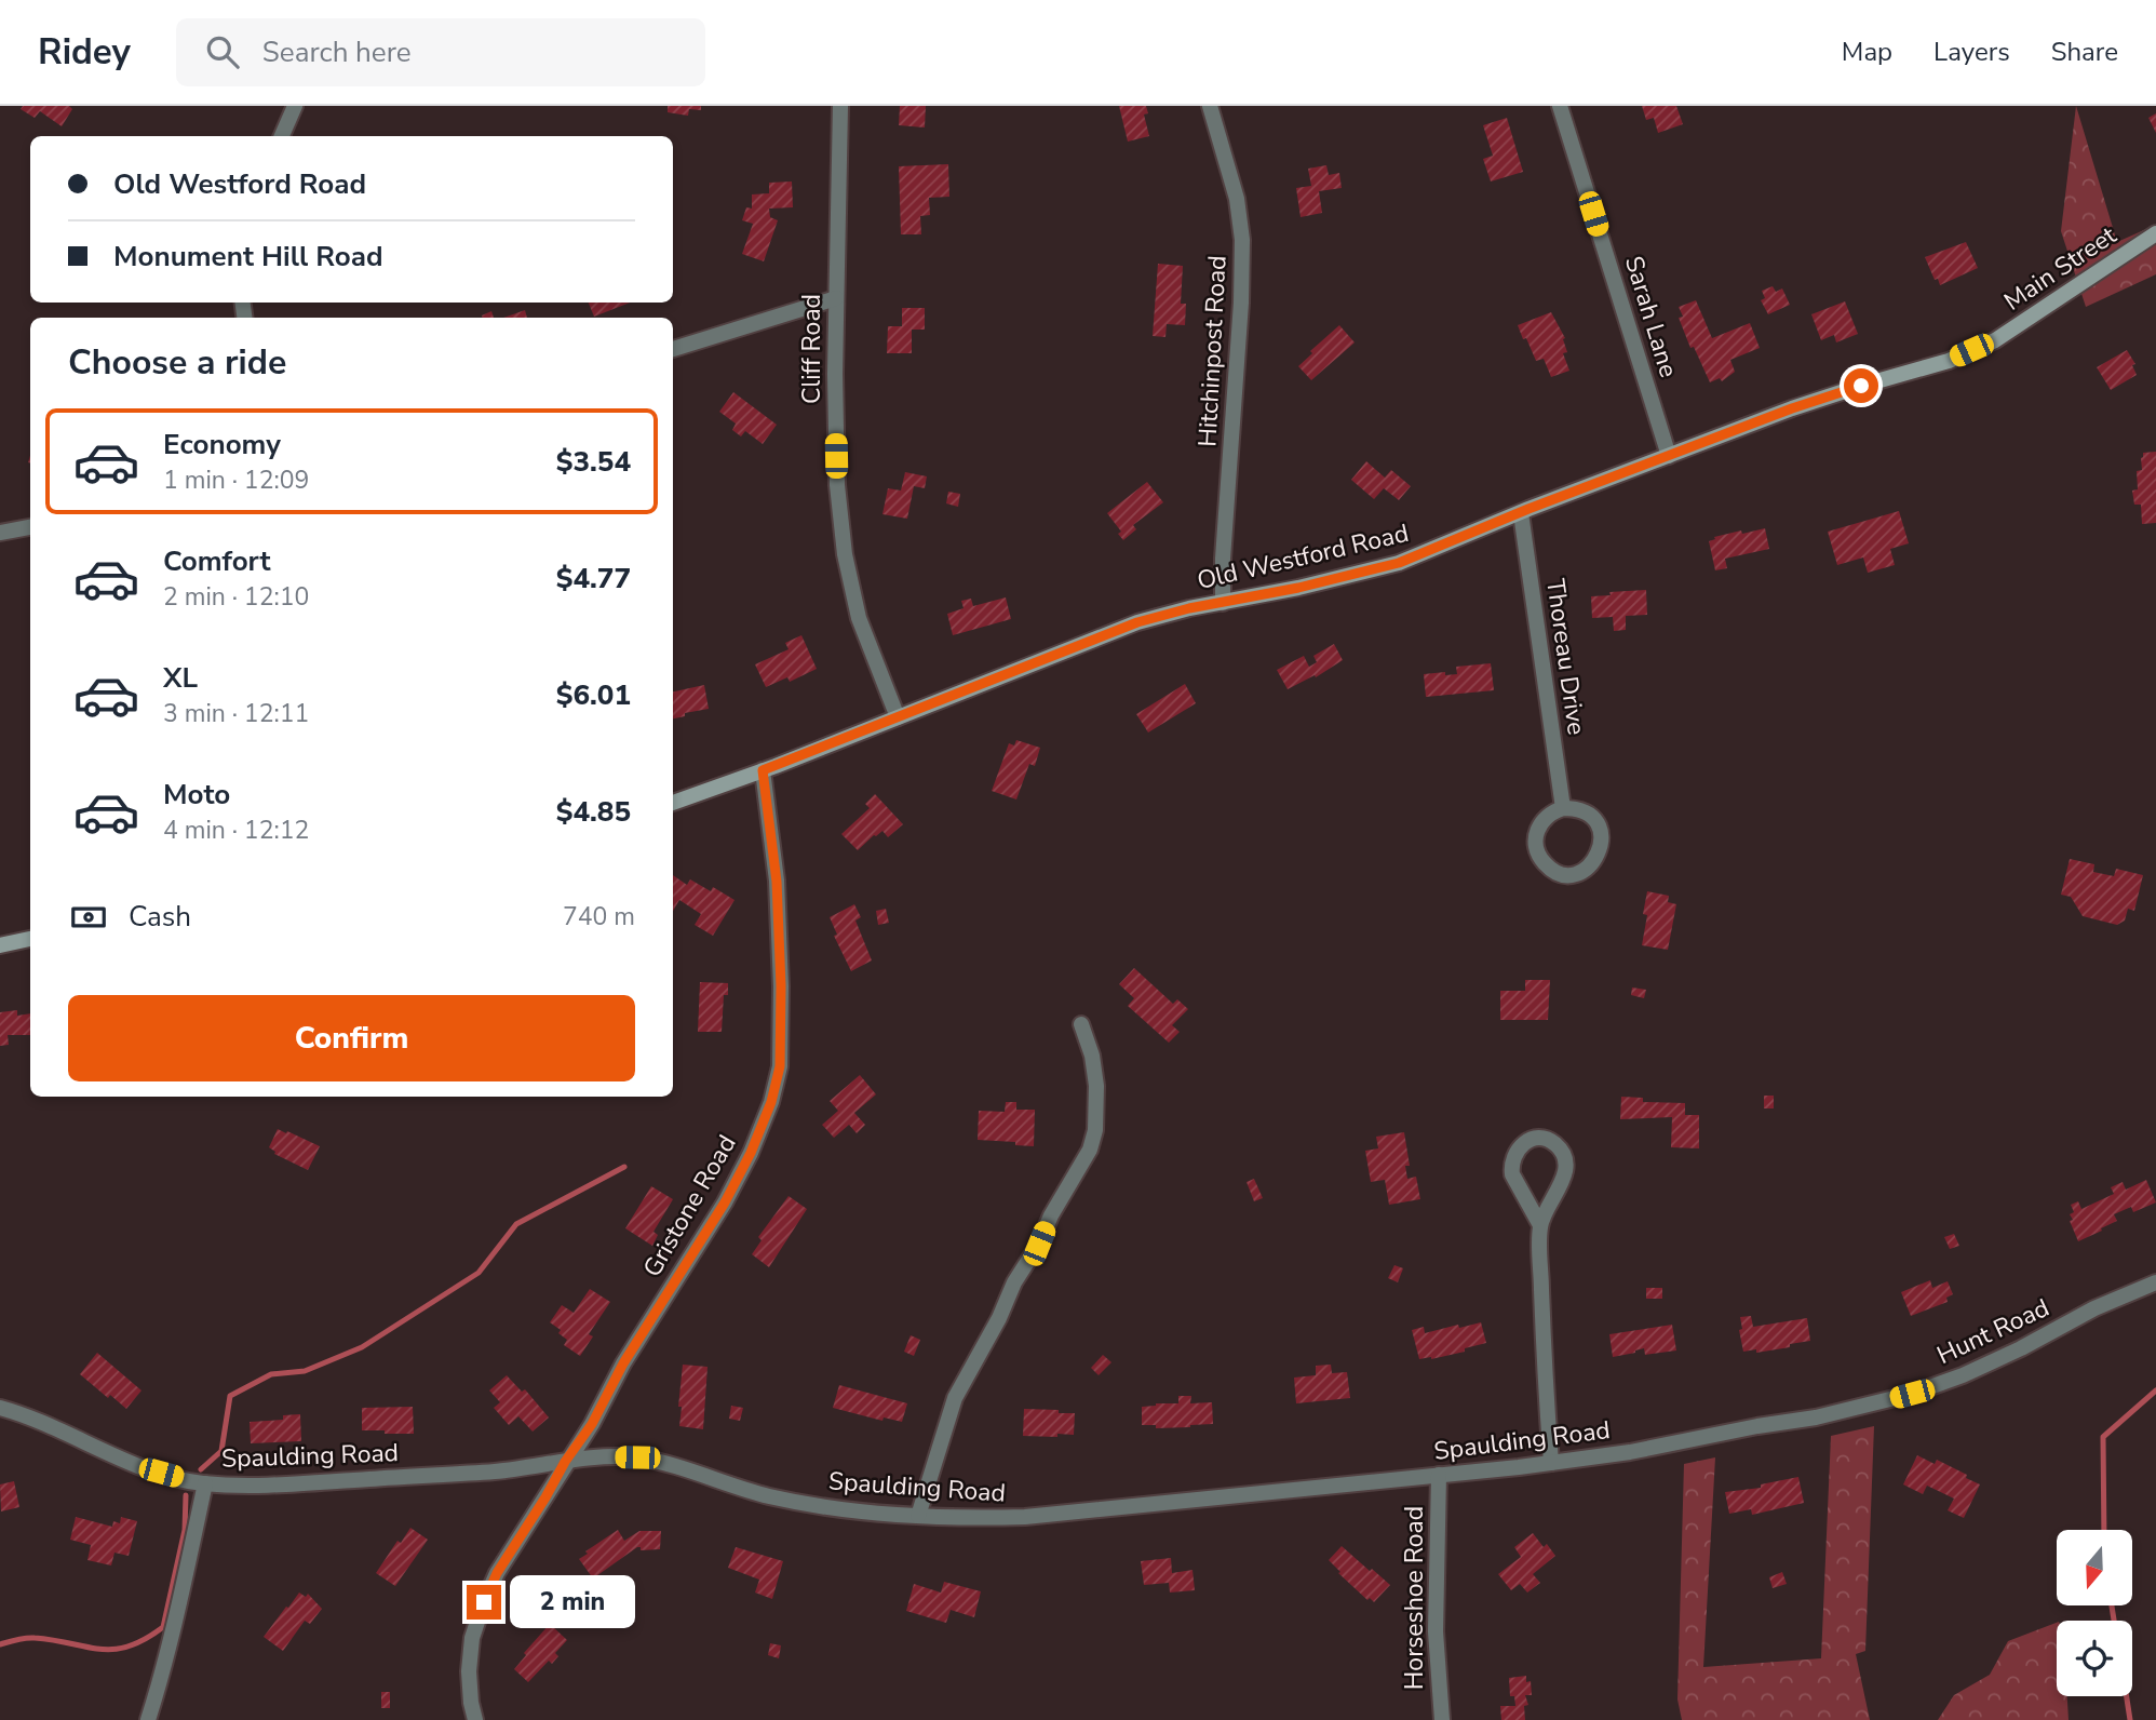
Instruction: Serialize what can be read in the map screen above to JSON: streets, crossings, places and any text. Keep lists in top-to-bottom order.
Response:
{
  "streets": {
    "main road": ["Main Street", "Old Westford Road"],
    "street": [
      "Sarah Lane",
      "Cliff Road",
      "Hitchinpost Road",
      "Thoreau Drive",
      "Gristone Road",
      "Hunt Road",
      "Spaulding Road",
      "Horseshoe Road"
    ]
  },
  "crossings": [
    ["Main Street", "Old Westford Road"],
    ["Sarah Lane", "Old Westford Road"],
    ["Cliff Road", "Old Westford Road"],
    ["Hitchinpost Road", "Old Westford Road"],
    ["Old Westford Road", "Thoreau Drive"],
    ["Old Westford Road", "Gristone Road"],
    ["Gristone Road", "Spaulding Road"],
    ["Hunt Road", "Spaulding Road"],
    ["Spaulding Road", "Horseshoe Road"]
  ],
  "north": "bottom",
  "page": {
    "header": "Ridey",
    "search": "Search here",
    "nav": ["Map", "Layers", "Share"],
    "banner": ["Old Westford Road", "Monument Hill Road"],
    "heading": "Choose a ride",
    "list": [
      {
        "name": "Economy",
        "note": "1 min · 12:09",
        "value": "$3.54"
      },
      {
        "name": "Comfort",
        "note": "2 min · 12:10",
        "value": "$4.77"
      },
      {
        "name": "XL",
        "note": "3 min · 12:11",
        "value": "$6.01"
      },
      {
        "name": "Moto",
        "note": "4 min · 12:12",
        "value": "$4.85"
      }
    ],
    "pay": ["Cash", "740 m"],
    "buttons": "Confirm",
    "bubble": "2 min"
  }
}
